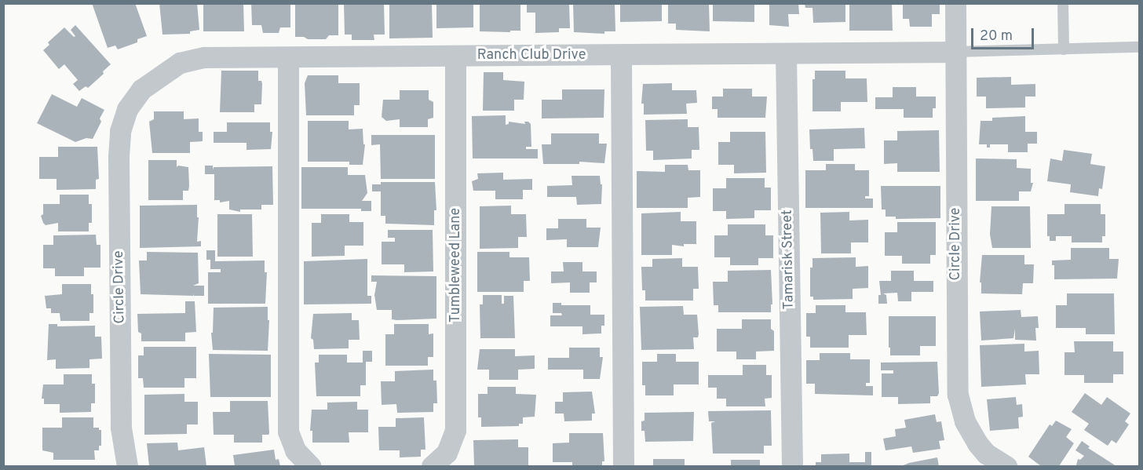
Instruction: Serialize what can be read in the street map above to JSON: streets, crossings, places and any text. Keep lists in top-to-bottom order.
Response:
{
  "streets": {
    "street": [
      "Ranch Club Drive",
      "Circle Drive",
      "Tamarisk Street",
      "Tumbleweed Lane"
    ]
  },
  "crossings": [
    ["Ranch Club Drive", "Circle Drive"],
    ["Ranch Club Drive", "Tamarisk Street"],
    ["Ranch Club Drive", "Tumbleweed Lane"]
  ],
  "scale_bar": "20 m"
}
